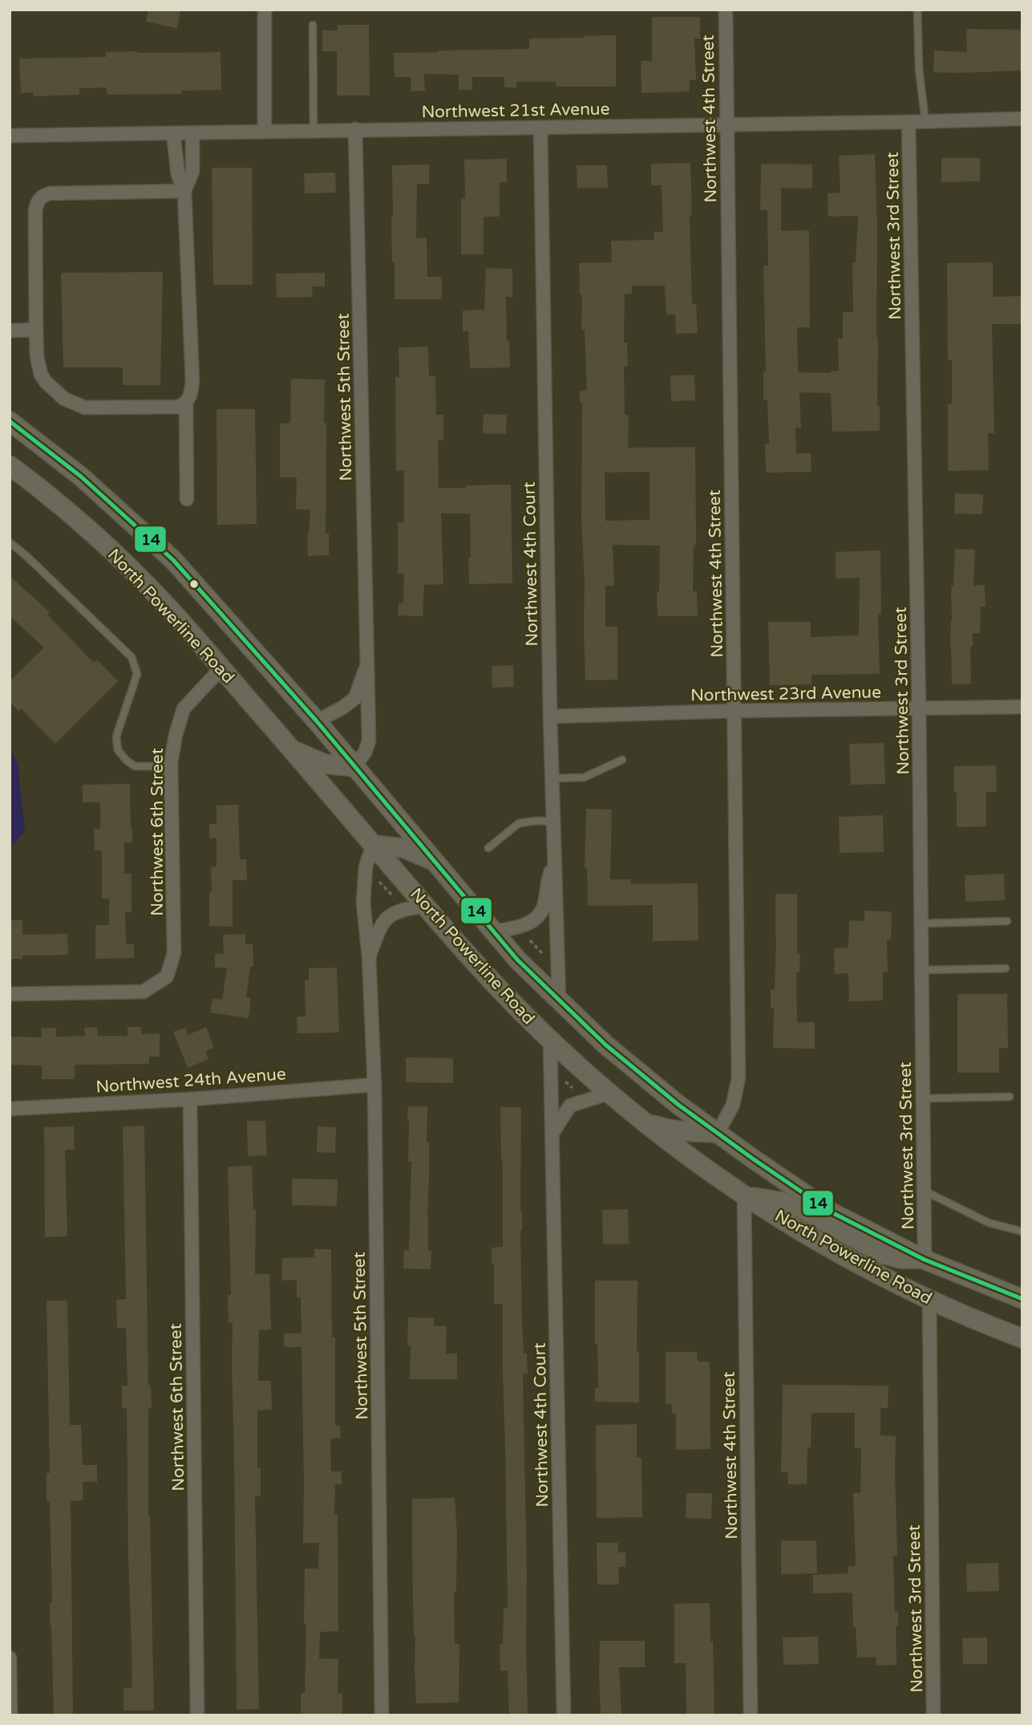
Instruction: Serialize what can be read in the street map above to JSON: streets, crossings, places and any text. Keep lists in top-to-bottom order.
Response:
{
  "streets": {
    "main road": ["North Powerline Road"],
    "street": [
      "Northwest 21st Avenue",
      "Northwest 4th Street",
      "Northwest 3rd Street",
      "Northwest 5th Street",
      "Northwest 4th Court",
      "Northwest 23rd Avenue",
      "Northwest 6th Street",
      "Northwest 24th Avenue"
    ]
  },
  "crossings": [
    ["Northwest 21st Avenue", "Northwest 4th Street"],
    ["Northwest 21st Avenue", "Northwest 3rd Street"],
    ["Northwest 21st Avenue", "Northwest 5th Street"],
    ["Northwest 21st Avenue", "Northwest 4th Court"],
    ["Northwest 4th Street", "North Powerline Road"],
    ["Northwest 4th Street", "Northwest 23rd Avenue"],
    ["Northwest 3rd Street", "North Powerline Road"],
    ["Northwest 3rd Street", "Northwest 23rd Avenue"],
    ["Northwest 5th Street", "North Powerline Road"],
    ["Northwest 5th Street", "Northwest 24th Avenue"],
    ["Northwest 4th Court", "North Powerline Road"],
    ["Northwest 4th Court", "Northwest 23rd Avenue"],
    ["North Powerline Road", "Northwest 6th Street"],
    ["Northwest 6th Street", "Northwest 24th Avenue"]
  ],
  "lines": ["transit line 14"]
}
